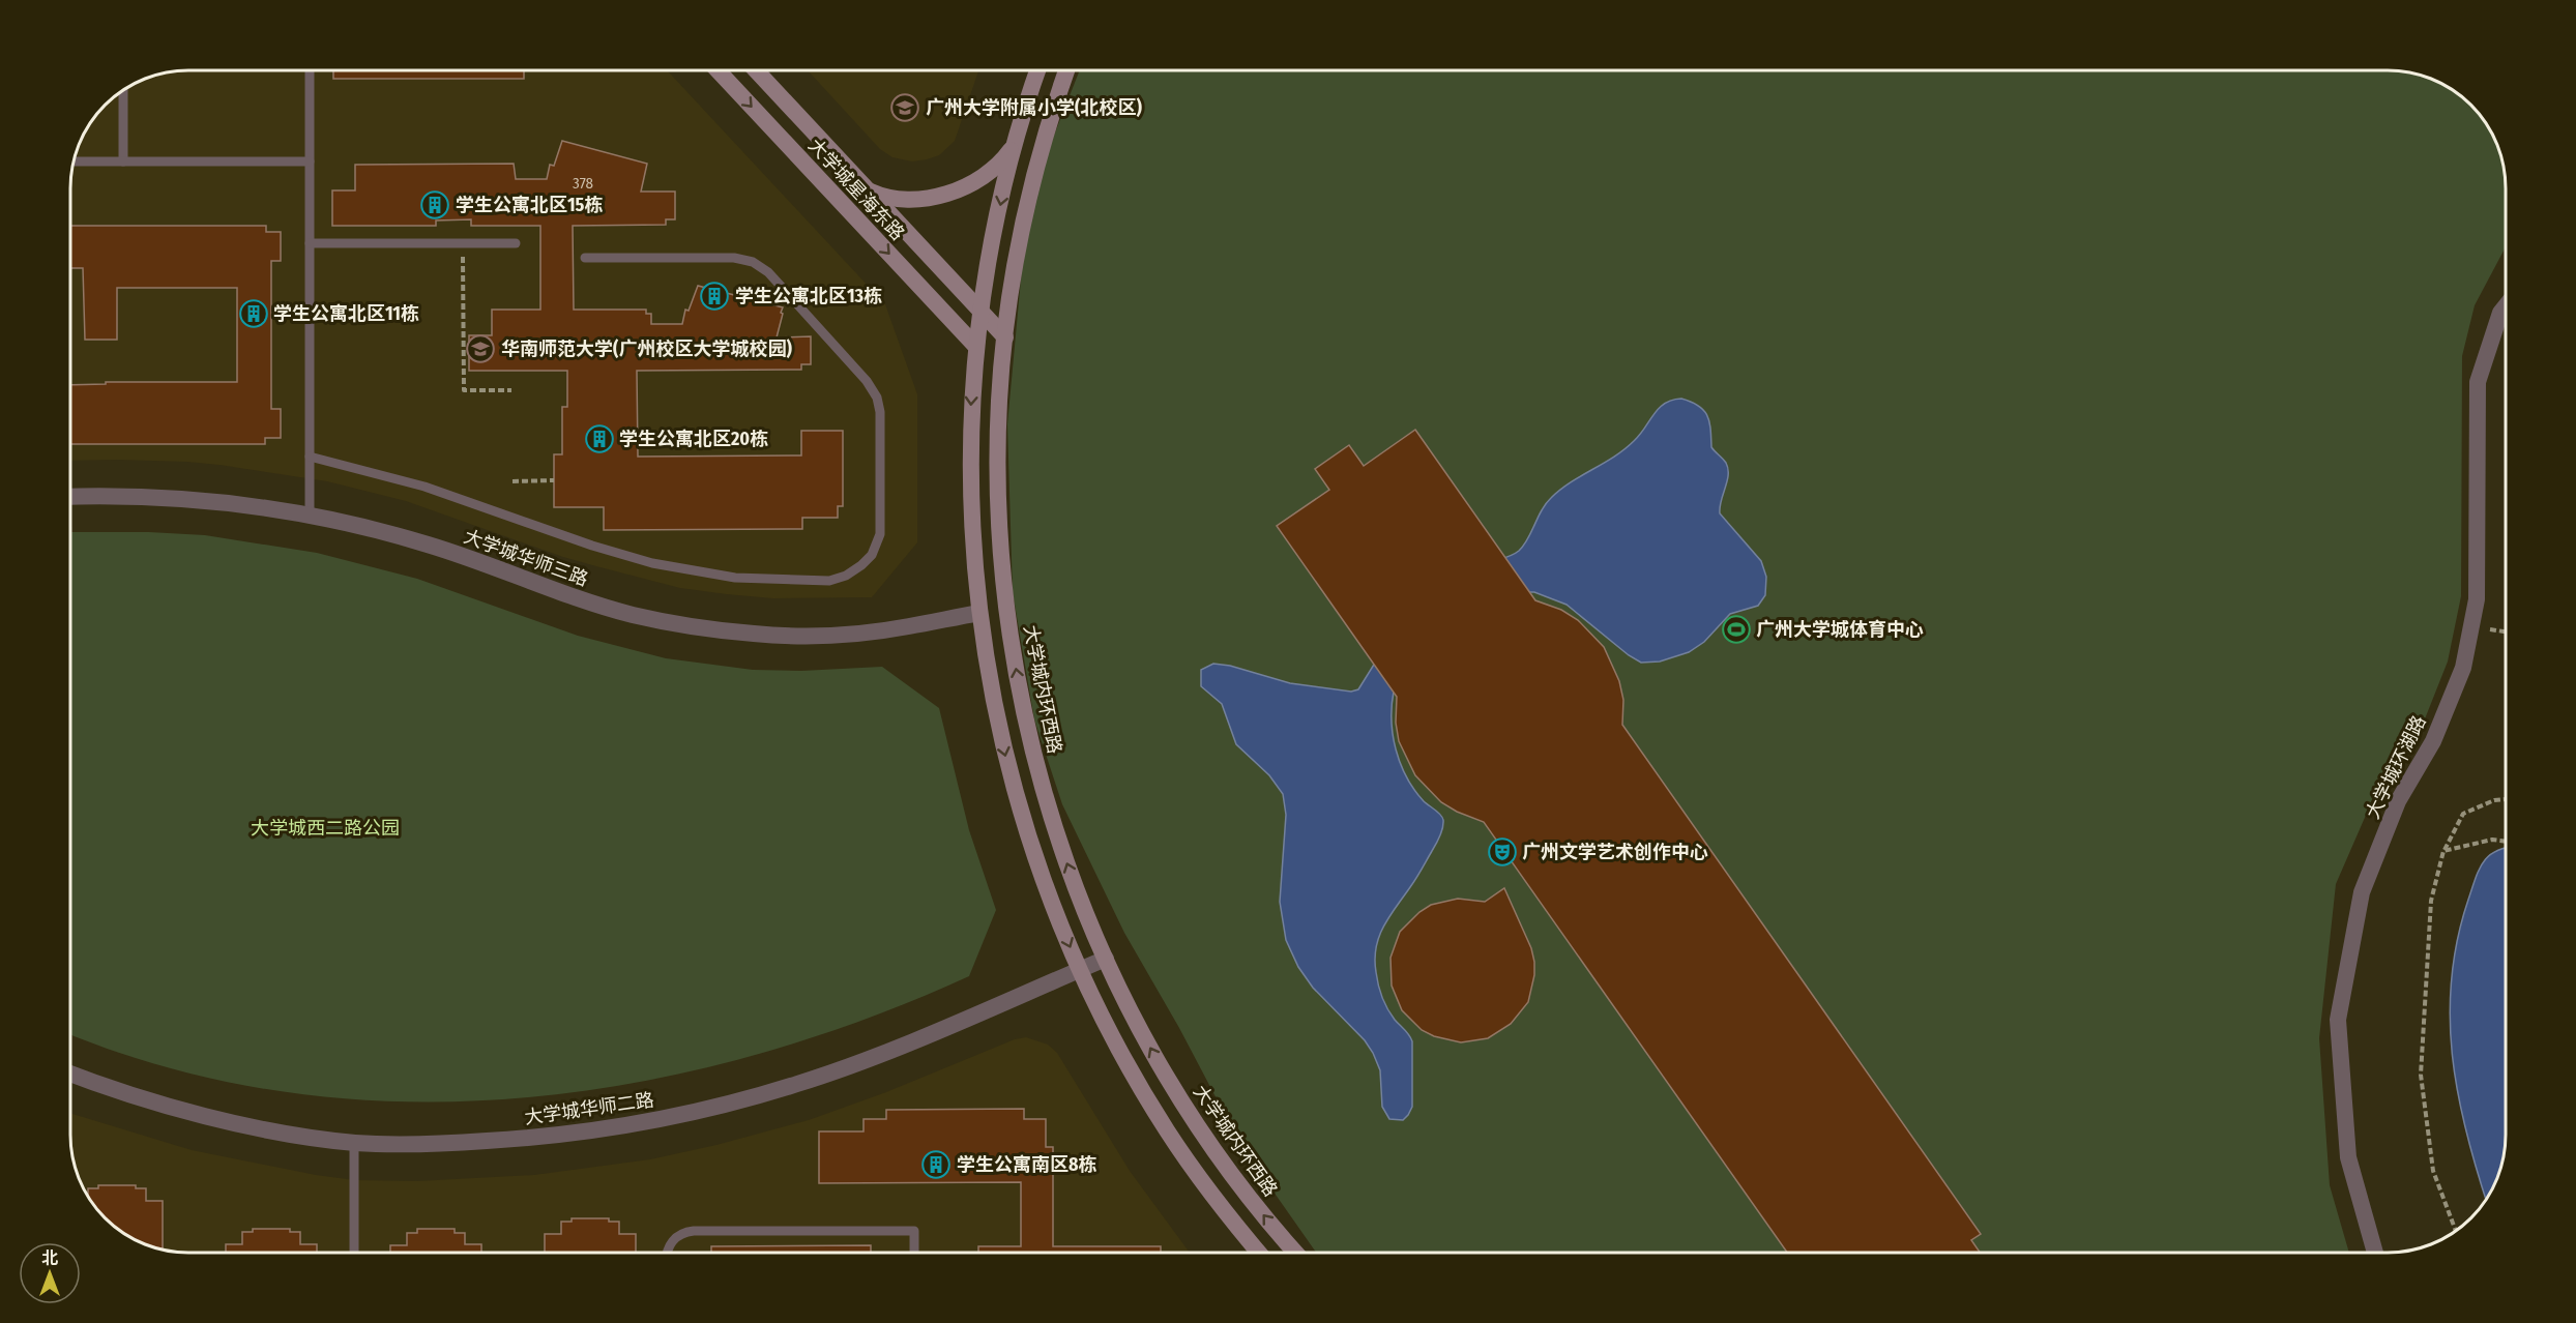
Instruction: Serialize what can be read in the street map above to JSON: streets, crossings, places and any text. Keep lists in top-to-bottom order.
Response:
{
  "streets": {
    "main road": ["大学城星海东路", "大学城内环西路"],
    "street": ["大学城华师三路", "大学城环湖路", "大学城华师二路"]
  },
  "crossings": [
    ["大学城星海东路", "大学城内环西路"],
    ["大学城内环西路", "大学城华师二路"]
  ],
  "parks": ["大学城西二路公园"],
  "places": {
    "school or university": ["广州大学附属小学(北校区)", "华南师范大学(广州校区大学城校园)"],
    "building": [
      "学生公寓北区15栋",
      "学生公寓北区13栋",
      "学生公寓北区11栋",
      "学生公寓北区20栋",
      "学生公寓南区8栋"
    ],
    "sports": ["广州大学城体育中心"],
    "theatre": ["广州文学艺术创作中心"]
  },
  "house_numbers": ["378"],
  "north": "top"
}
